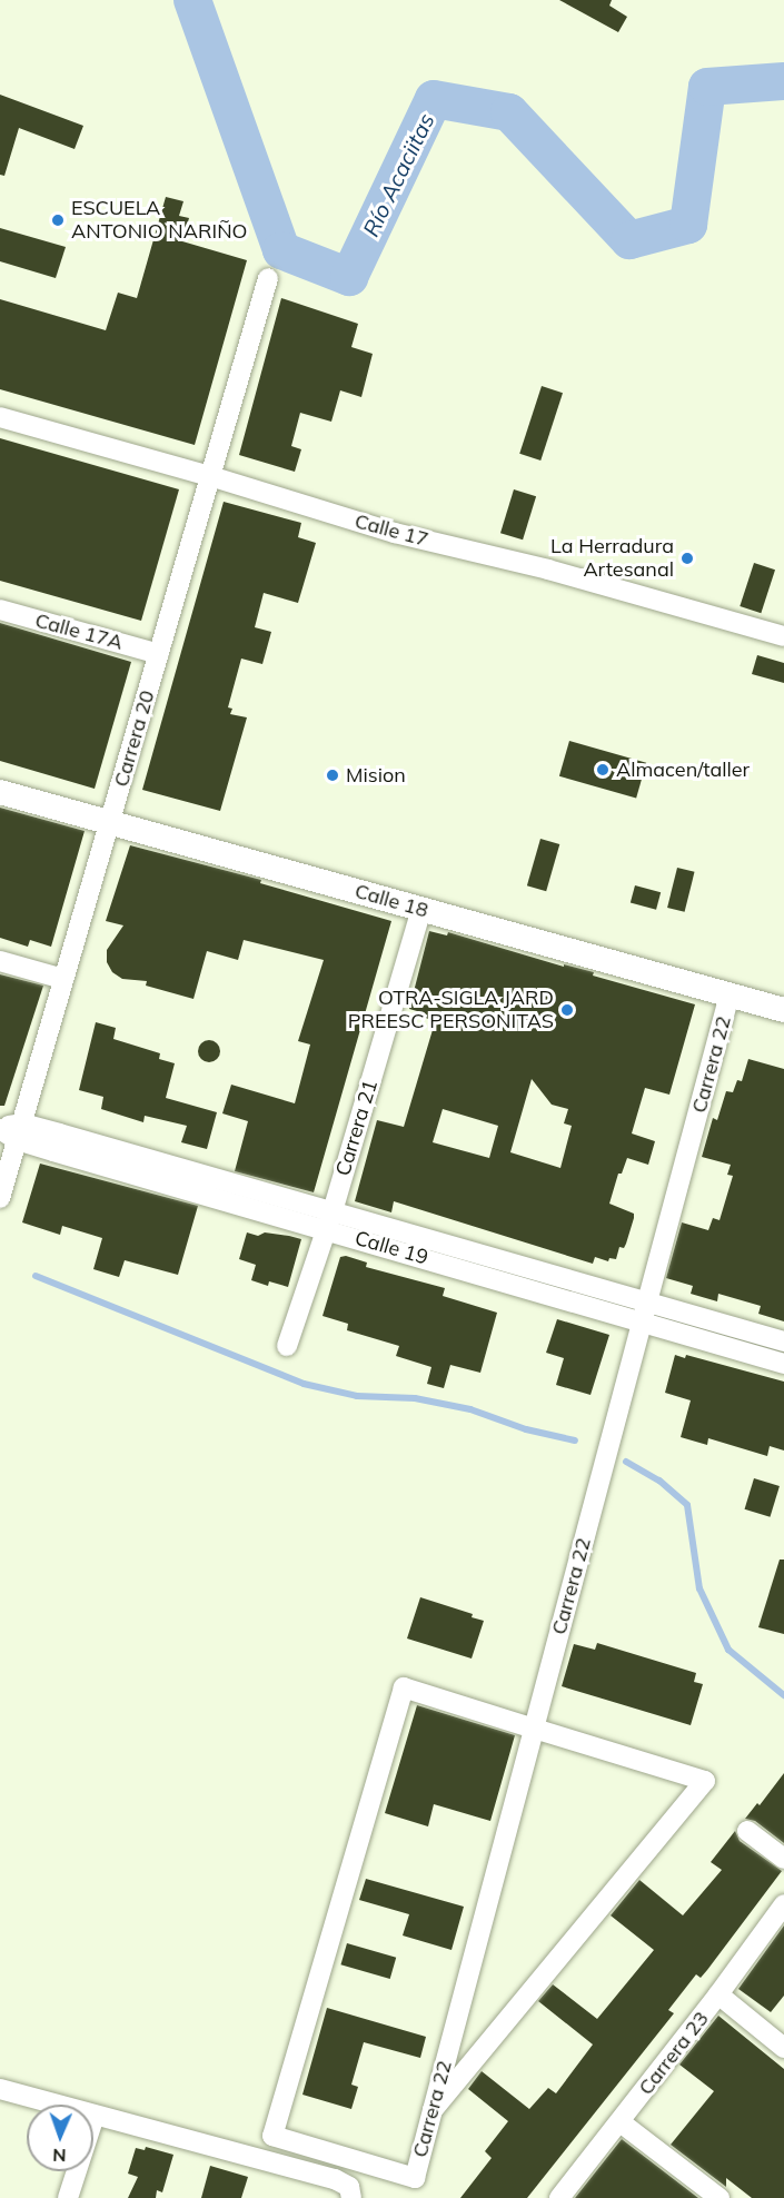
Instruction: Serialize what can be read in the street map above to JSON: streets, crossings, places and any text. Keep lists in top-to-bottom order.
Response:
{
  "streets": {
    "street": [
      "Calle 17",
      "Calle 17A",
      "Carrera 20",
      "Calle 18",
      "Carrera 22",
      "Carrera 21",
      "Calle 19",
      "Carrera 23"
    ]
  },
  "crossings": [
    ["Calle 17", "Carrera 20"],
    ["Calle 17A", "Carrera 20"],
    ["Carrera 20", "Calle 18"],
    ["Carrera 20", "Calle 19"],
    ["Calle 18", "Carrera 22"],
    ["Calle 18", "Carrera 21"],
    ["Carrera 22", "Calle 19"],
    ["Carrera 21", "Calle 19"]
  ],
  "water": ["Río Acaciitas"],
  "places": [
    "ESCUELA ANTONIO NARIÑO",
    "La Herradura Artesanal",
    "Almacen/taller",
    "Mision",
    "OTRA-SIGLA JARD PREESC PERSONITAS"
  ],
  "north": "bottom"
}
